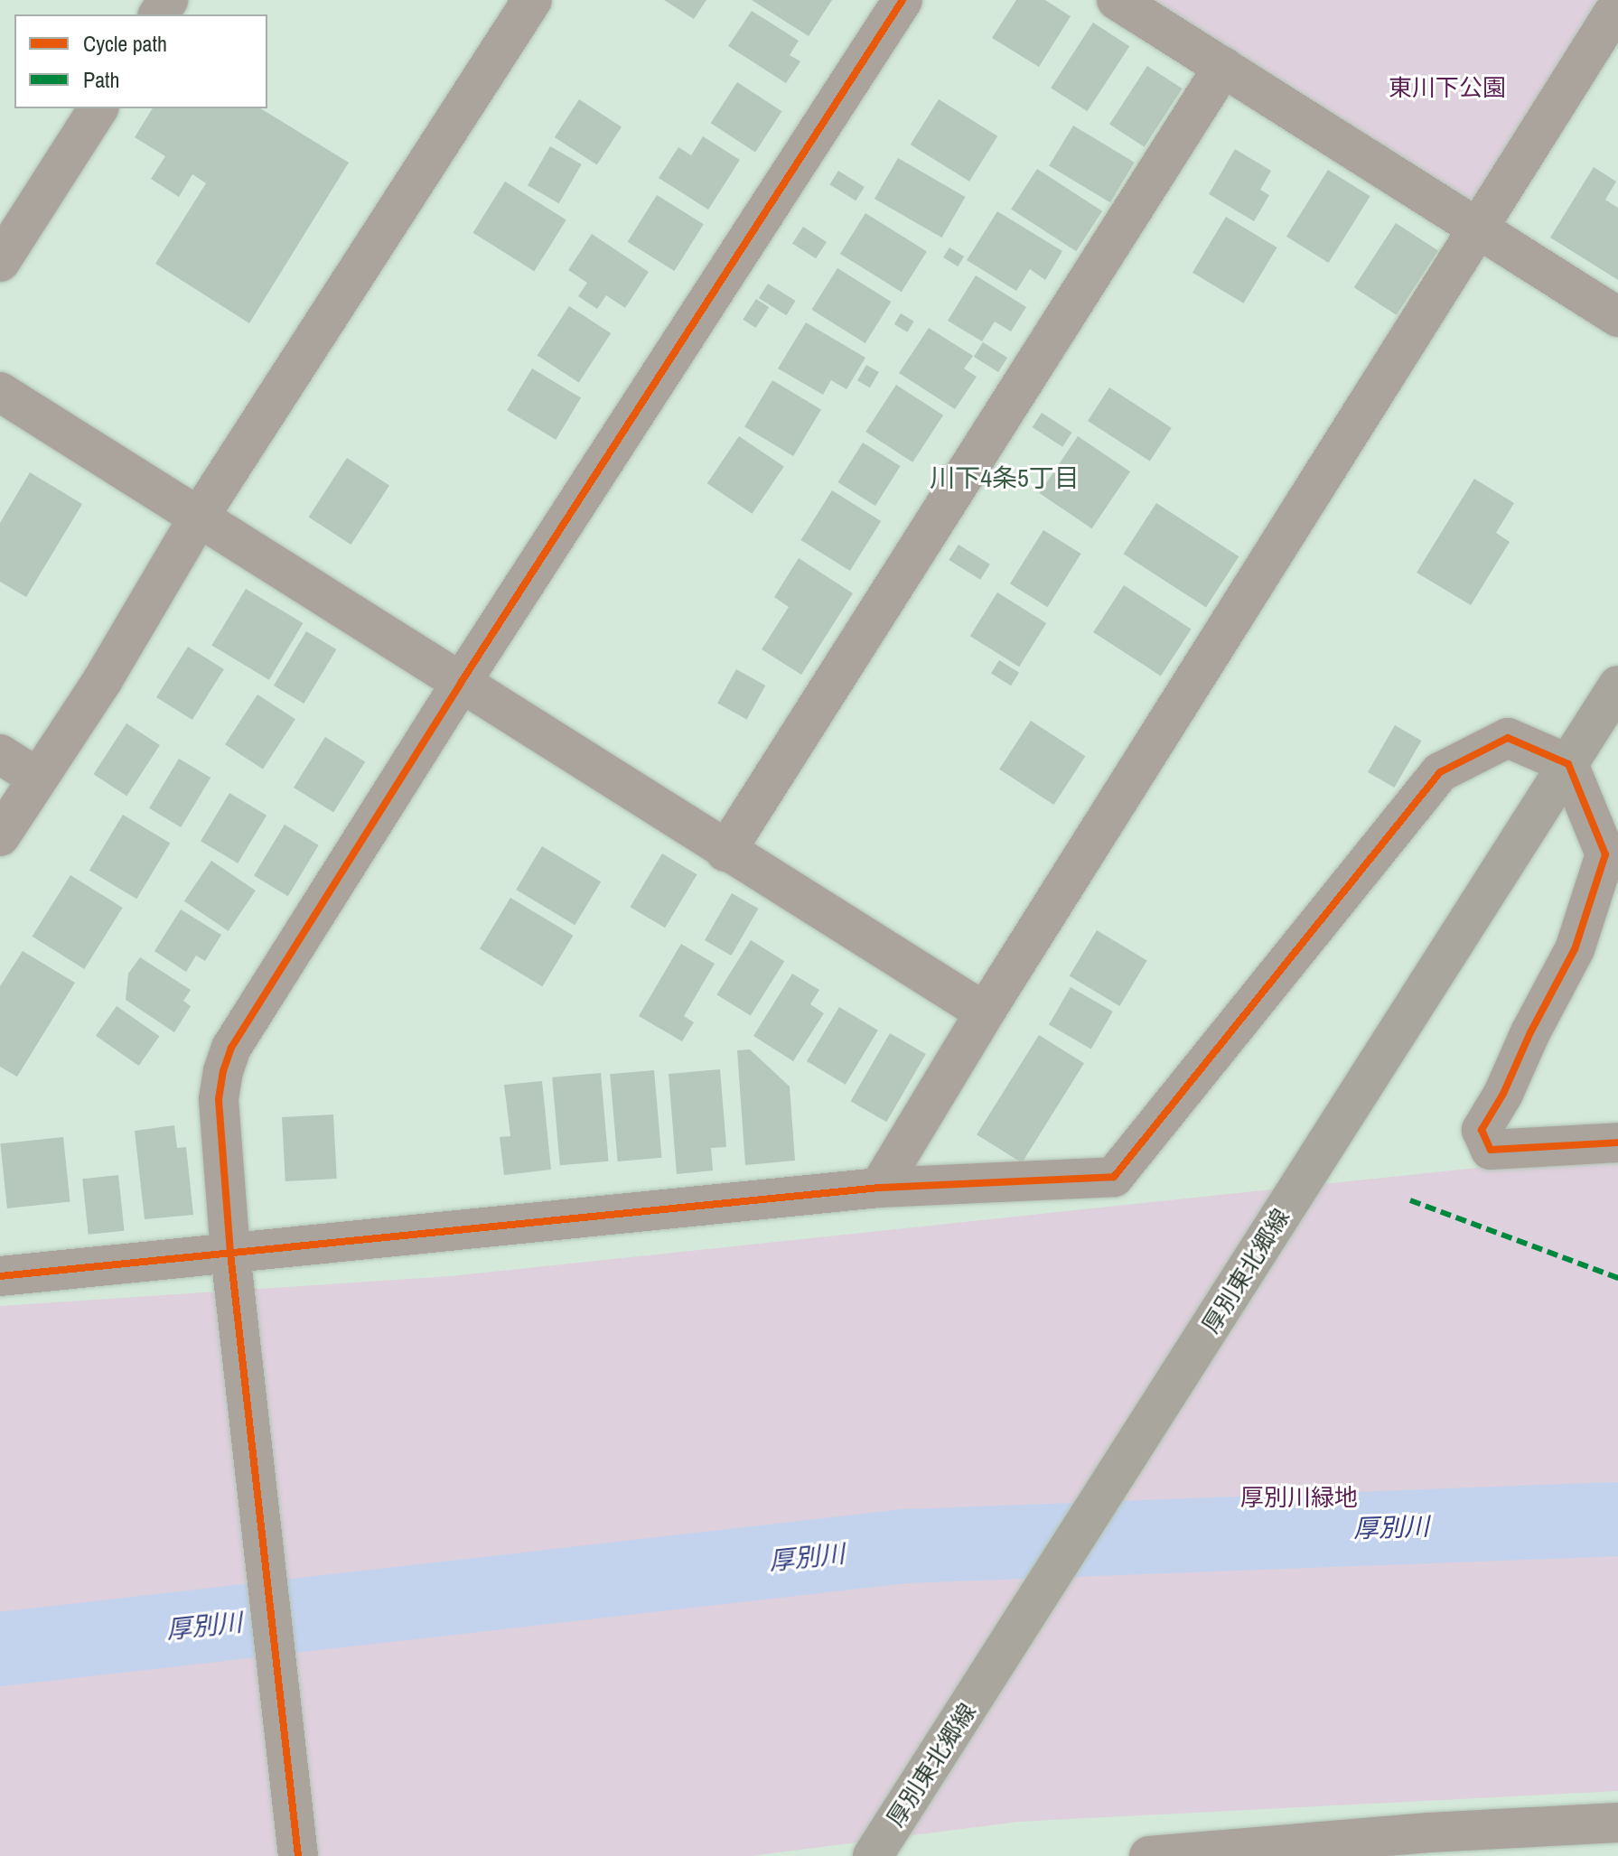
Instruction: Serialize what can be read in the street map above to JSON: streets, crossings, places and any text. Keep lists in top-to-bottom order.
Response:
{
  "streets": {
    "main road": ["厚別東北郷線"]
  },
  "districts": ["川下4条5丁目"],
  "water": ["厚別川"],
  "parks": ["東川下公園", "厚別川緑地"],
  "legend": ["Cycle path", "Path"]
}
